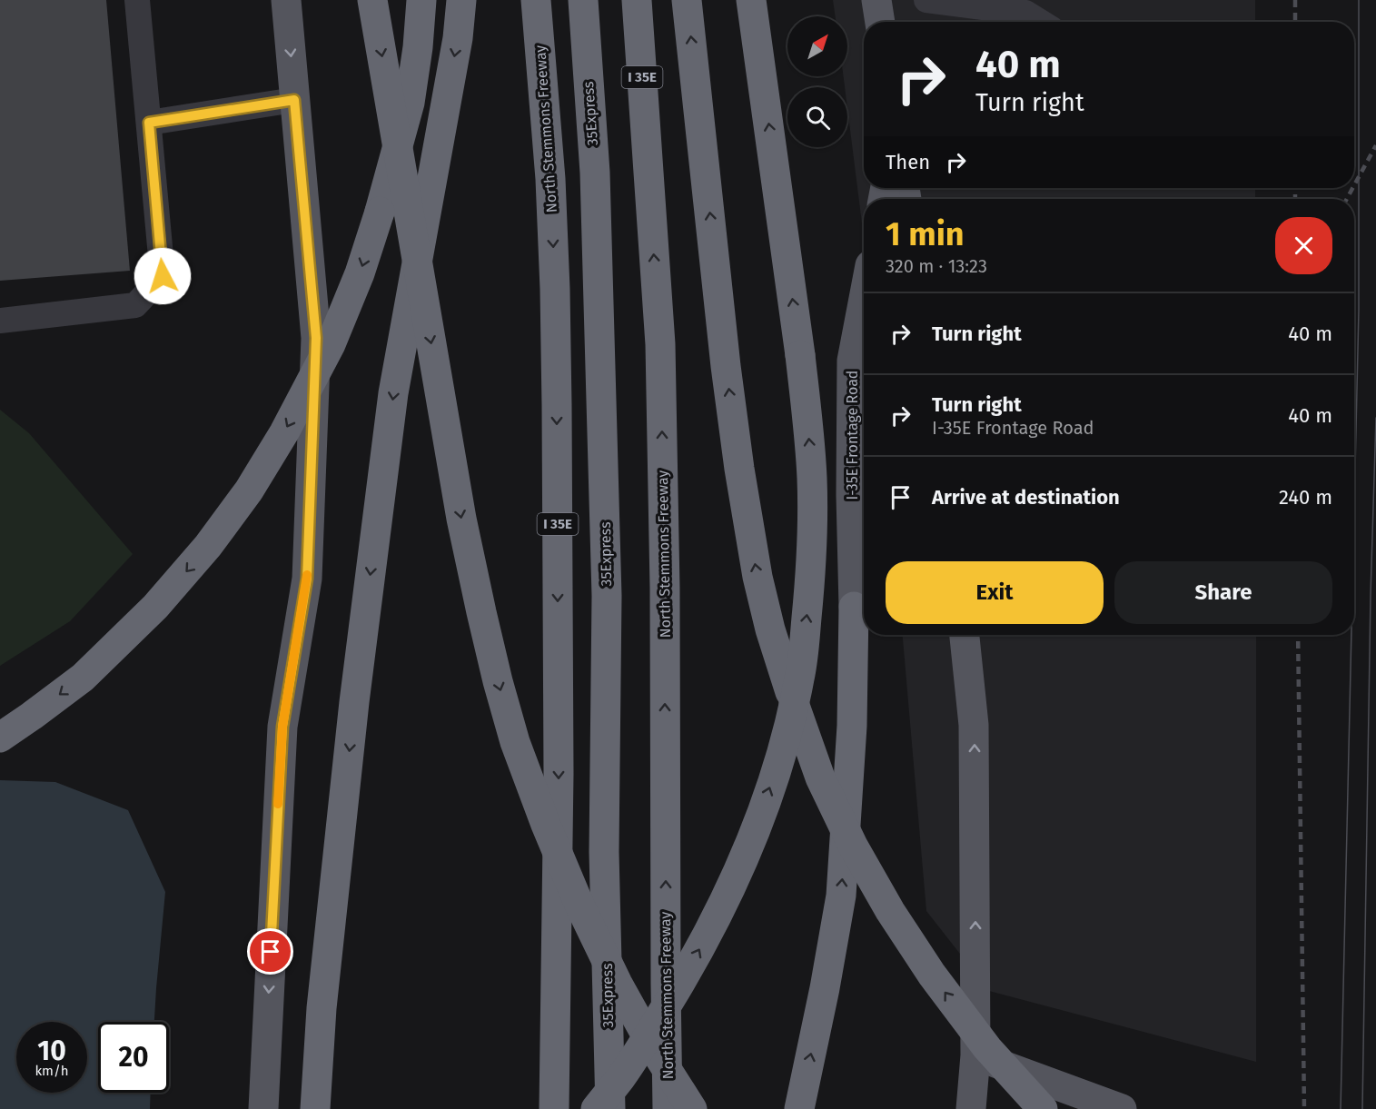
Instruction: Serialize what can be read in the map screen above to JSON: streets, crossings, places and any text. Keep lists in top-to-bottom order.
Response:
{
  "streets": {
    "highway": ["I 35E", "35Express", "North Stemmons Freeway"],
    "main road": ["I-35E Frontage Road"]
  },
  "north": "top right",
  "page": {
    "turn": ["40 m", "Turn right"],
    "then": "Then",
    "heading": ["1 min", "320 m · 13:23"],
    "list": [
      {
        "name": "Turn right",
        "value": "40 m"
      },
      {
        "name": "Turn right",
        "note": "I-35E Frontage Road",
        "value": "40 m"
      },
      {
        "name": "Arrive at destination",
        "value": "240 m"
      }
    ],
    "buttons": ["Exit", "Share"],
    "speed": "10 km/h",
    "limit": "20"
  }
}
